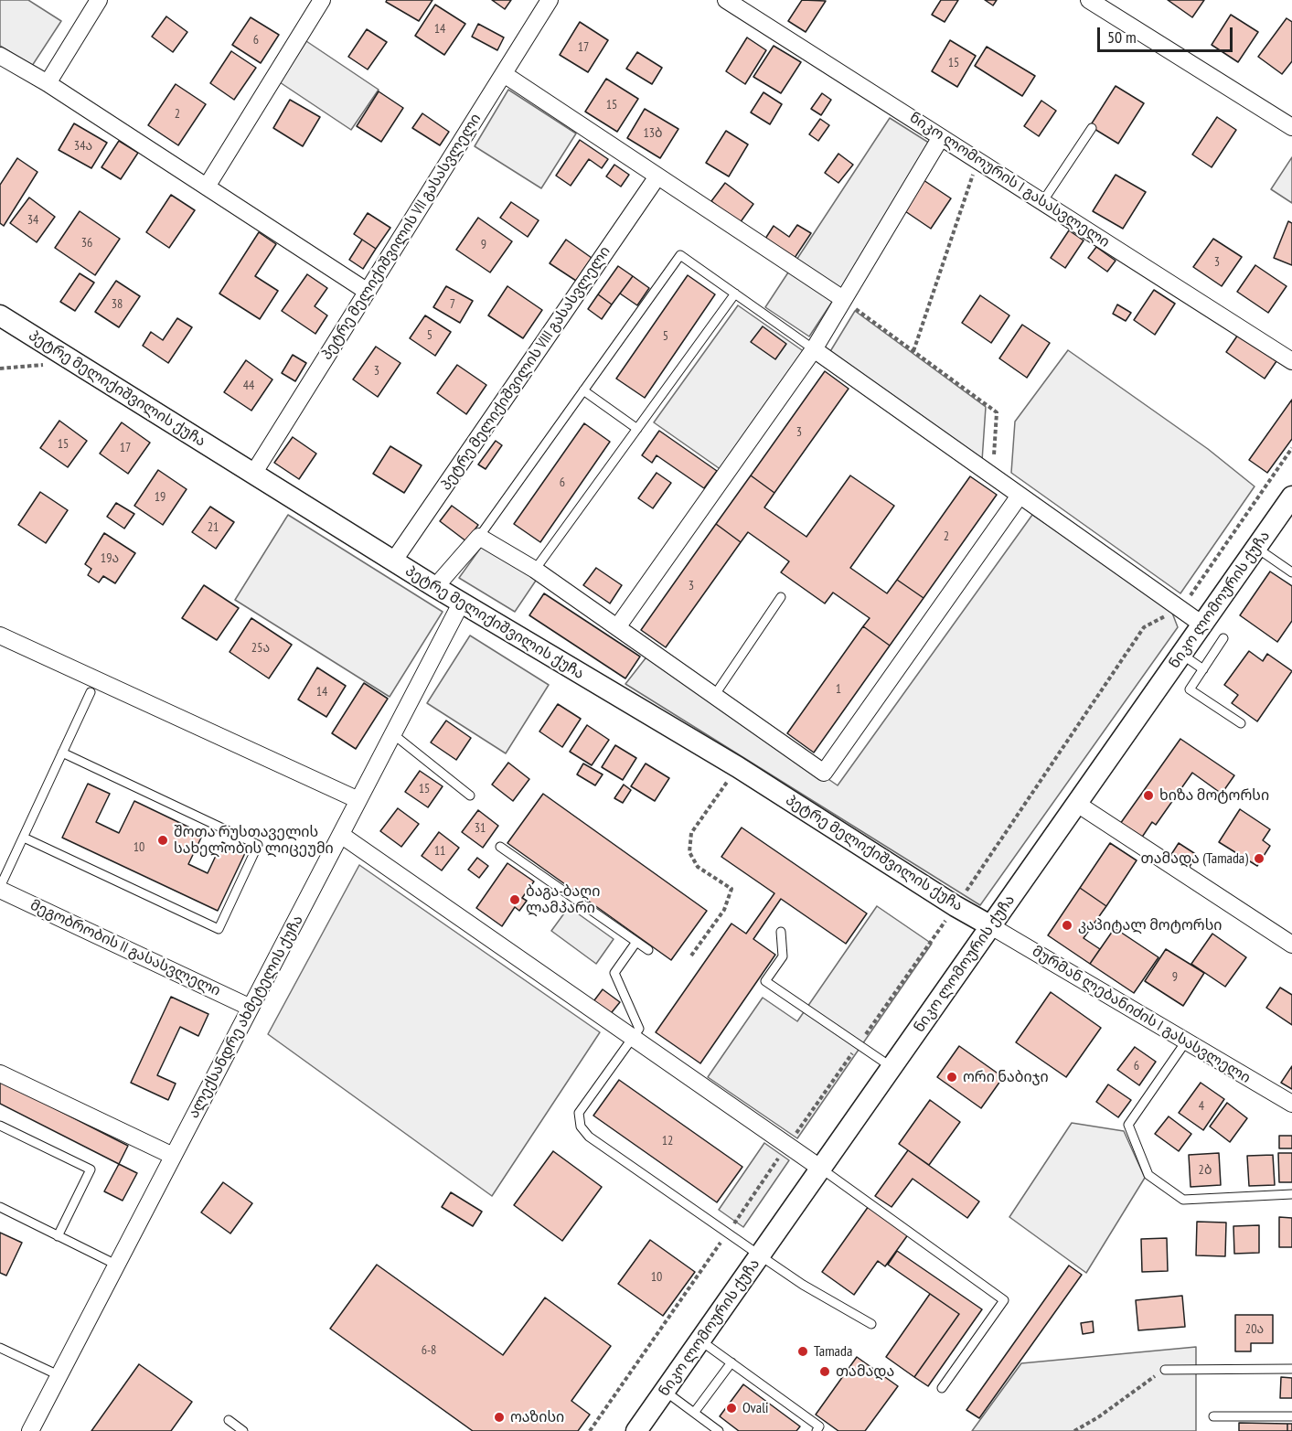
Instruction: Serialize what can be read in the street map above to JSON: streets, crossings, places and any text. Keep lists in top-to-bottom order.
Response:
{
  "streets": {
    "street": [
      "ნიკო ლომოურის I გასასვლელი",
      "პეტრე მელიქიშვილის VII გასასვლელი",
      "პეტრე მელიქიშვილის VIII გასასვლელი",
      "პეტრე მელიქიშვილის ქუჩა",
      "ნიკო ლომოურის ქუჩა",
      "მეგობრობის II გასასვლელი",
      "მურმან ლებანიძის I გასასვლელი",
      "ალექსანდრე ახმეტელის ქუჩა"
    ]
  },
  "crossings": [
    ["პეტრე მელიქიშვილის VII გასასვლელი", "პეტრე მელიქიშვილის ქუჩა"],
    ["პეტრე მელიქიშვილის VIII გასასვლელი", "პეტრე მელიქიშვილის ქუჩა"],
    ["პეტრე მელიქიშვილის ქუჩა", "ნიკო ლომოურის ქუჩა"],
    ["პეტრე მელიქიშვილის ქუჩა", "მურმან ლებანიძის I გასასვლელი"],
    ["პეტრე მელიქიშვილის ქუჩა", "ალექსანდრე ახმეტელის ქუჩა"],
    ["ნიკო ლომოურის ქუჩა", "მურმან ლებანიძის I გასასვლელი"],
    ["მეგობრობის II გასასვლელი", "ალექსანდრე ახმეტელის ქუჩა"]
  ],
  "places": [
    "ხიზა მოტორსი",
    "შოთა რუსთაველის სახელობის ლიცეუმი",
    "თამადა (Tamada)",
    "ბაგა-ბაღი ლამპარი",
    "კაპიტალ მოტორსი",
    "ორი ნაბიჯი",
    "Tamada",
    "თამადა",
    "Ovali",
    "ოაზისი"
  ],
  "house_numbers": [
    "14",
    "6",
    "17",
    "15",
    "15",
    "2",
    "13ბ",
    "34ა",
    "34",
    "36",
    "9",
    "3",
    "38",
    "7",
    "5",
    "5",
    "3",
    "44",
    "3",
    "15",
    "17",
    "6",
    "19",
    "21",
    "2",
    "19ა",
    "3",
    "25ა",
    "1",
    "14",
    "15",
    "31",
    "10",
    "11",
    "9",
    "6",
    "4",
    "12",
    "2ბ",
    "10",
    "20ა",
    "6-8"
  ],
  "scale_bar": "50 m"
}
